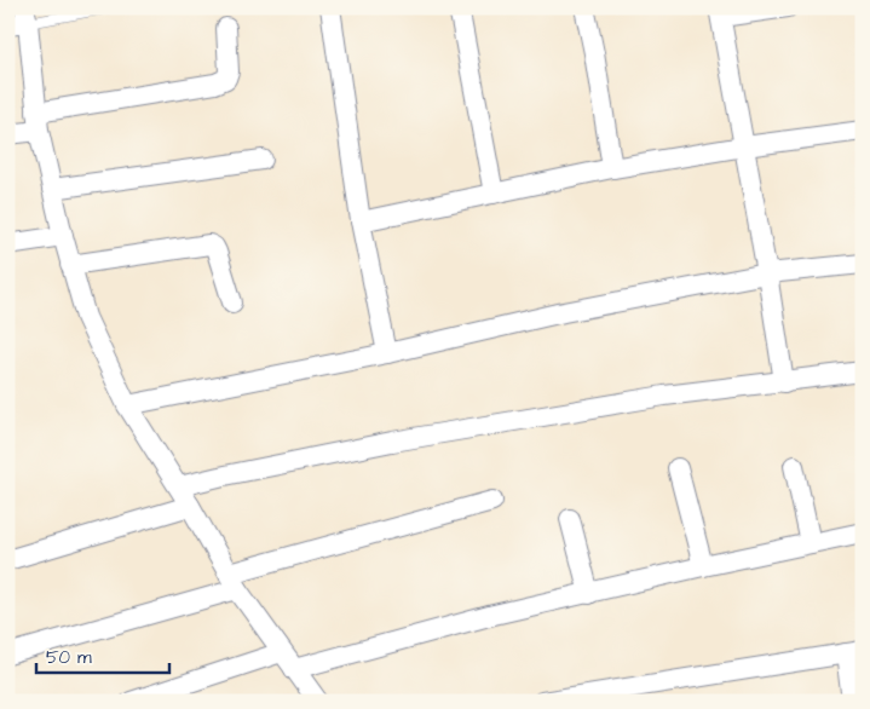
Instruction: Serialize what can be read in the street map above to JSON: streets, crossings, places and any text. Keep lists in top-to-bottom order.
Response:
{
  "scale_bar": "50 m"
}
